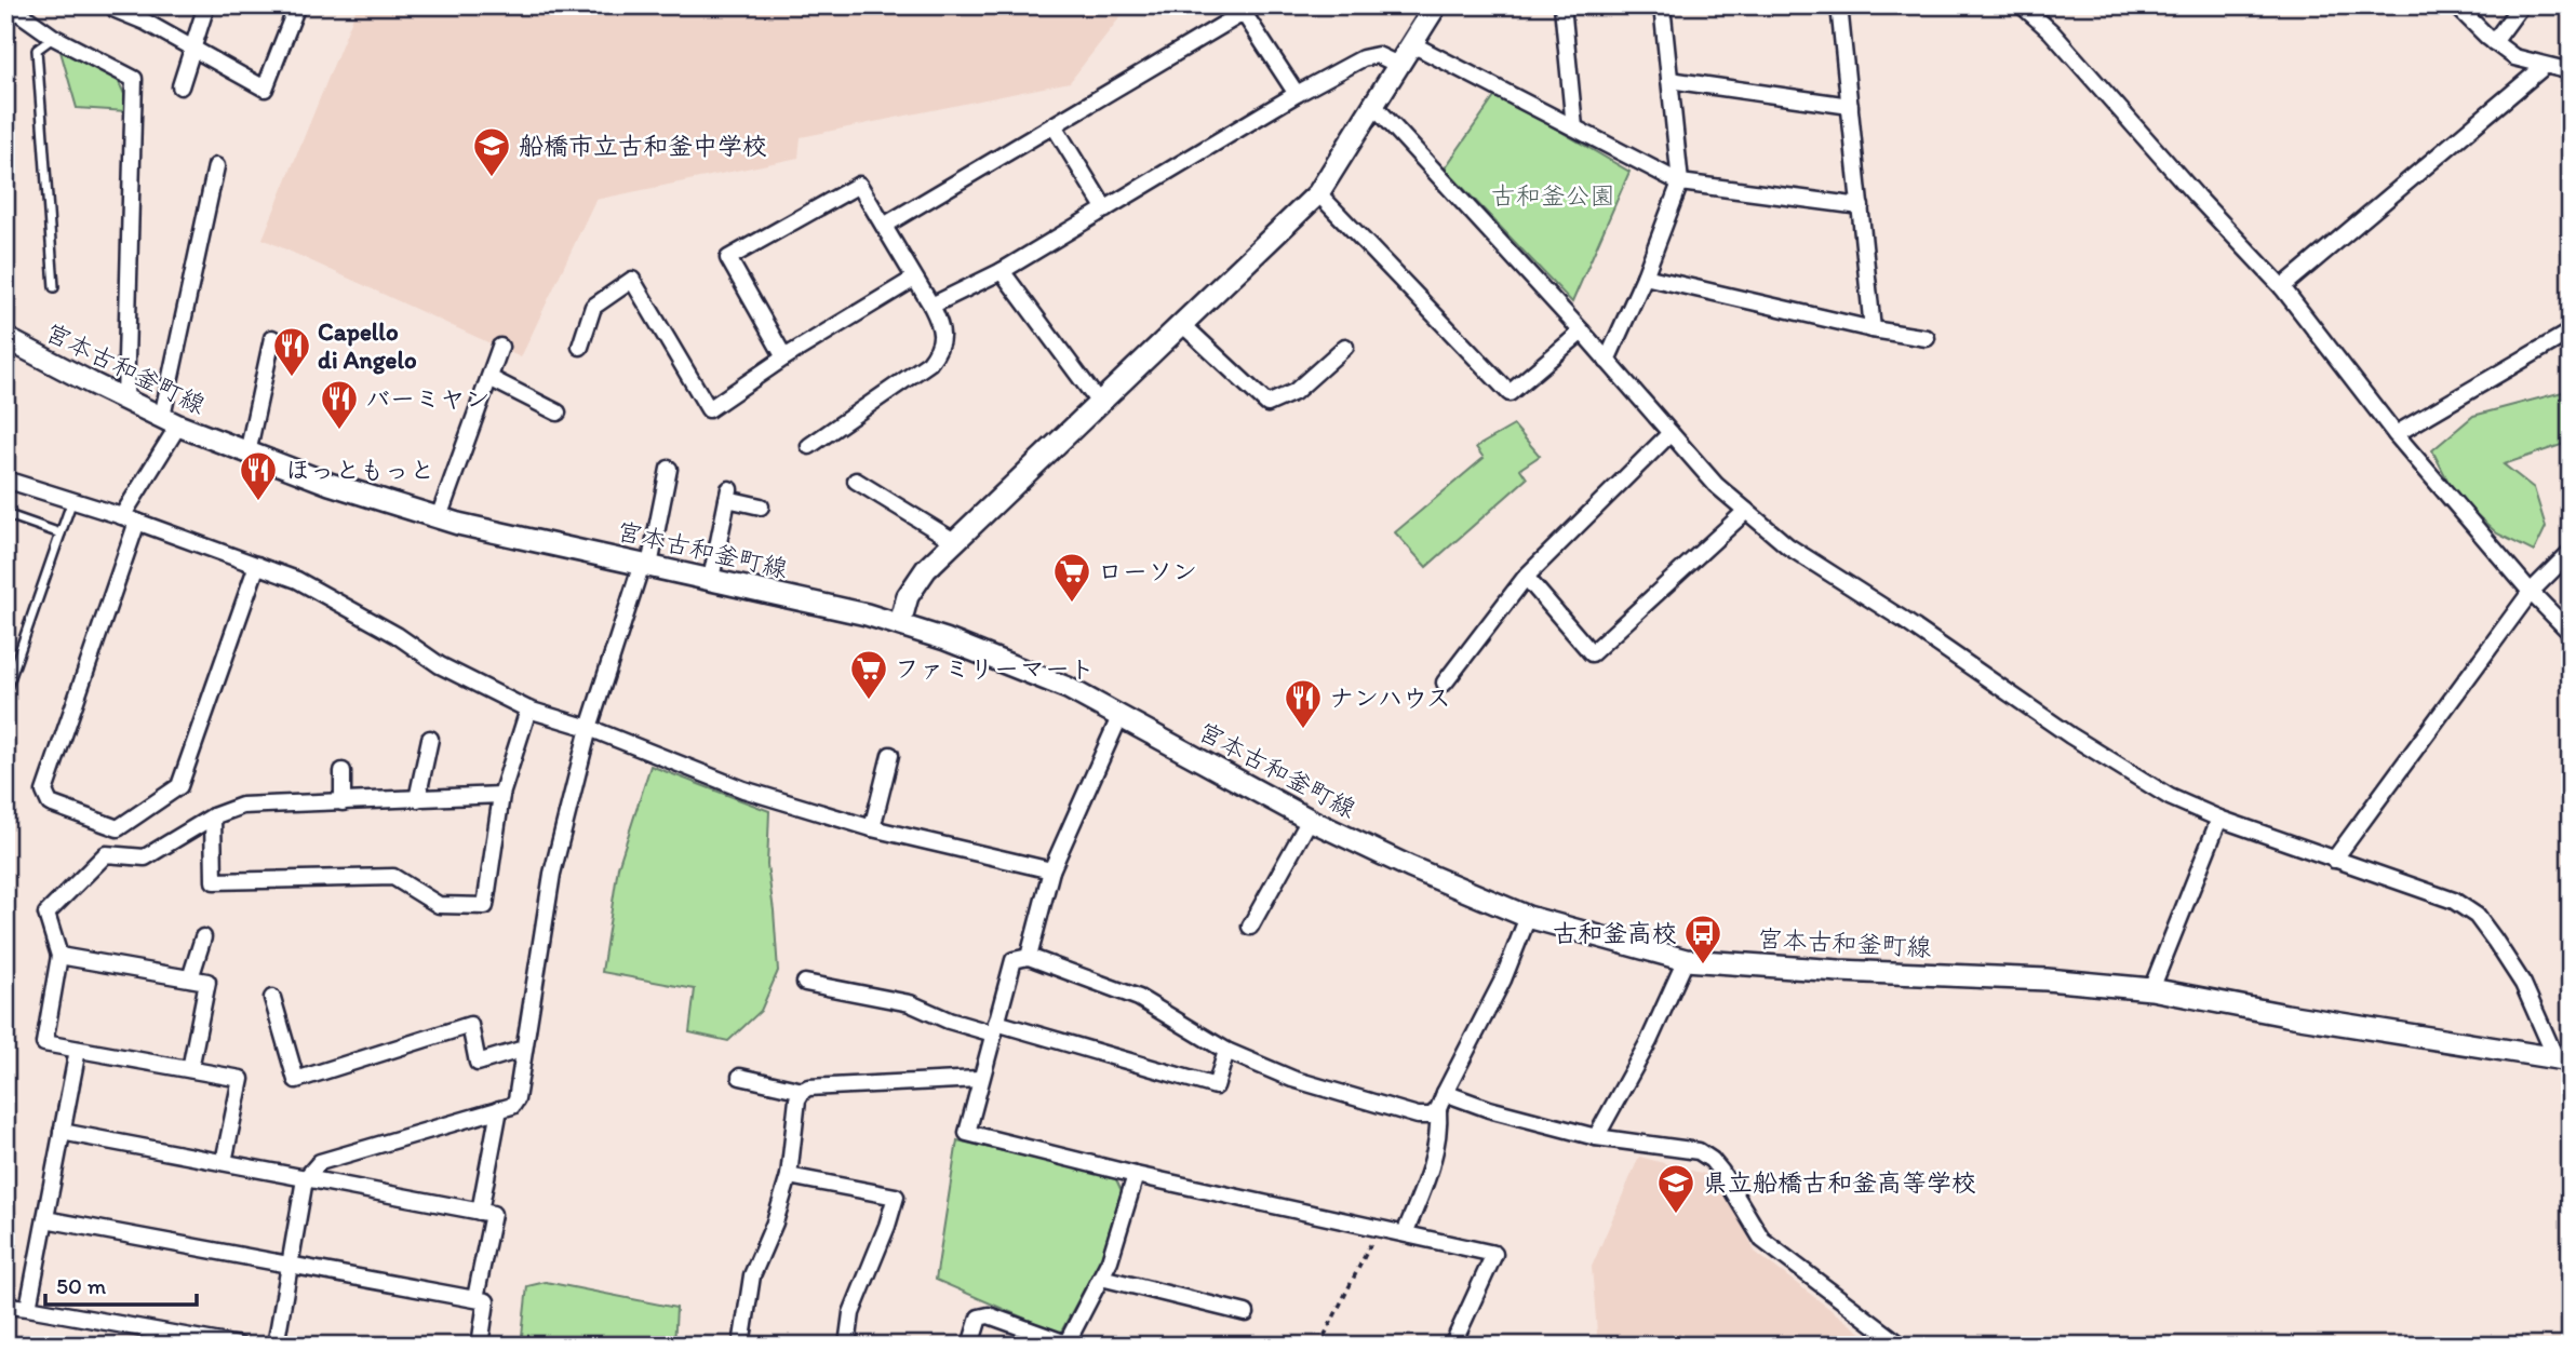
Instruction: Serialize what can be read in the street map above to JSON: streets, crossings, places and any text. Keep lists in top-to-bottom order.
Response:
{
  "streets": {
    "street": ["宮本古和釜町線"]
  },
  "parks": ["古和釜公園"],
  "places": {
    "school or university": ["船橋市立古和釜中学校", "県立船橋古和釜高等学校"],
    "restaurant": [
      "Capello di Angelo",
      "バーミヤン",
      "ほっともっと",
      "ナンハウス"
    ],
    "supermarket": ["ローソン", "ファミリーマート"],
    "bus stop": ["古和釜高校"]
  },
  "scale_bar": "50 m"
}
